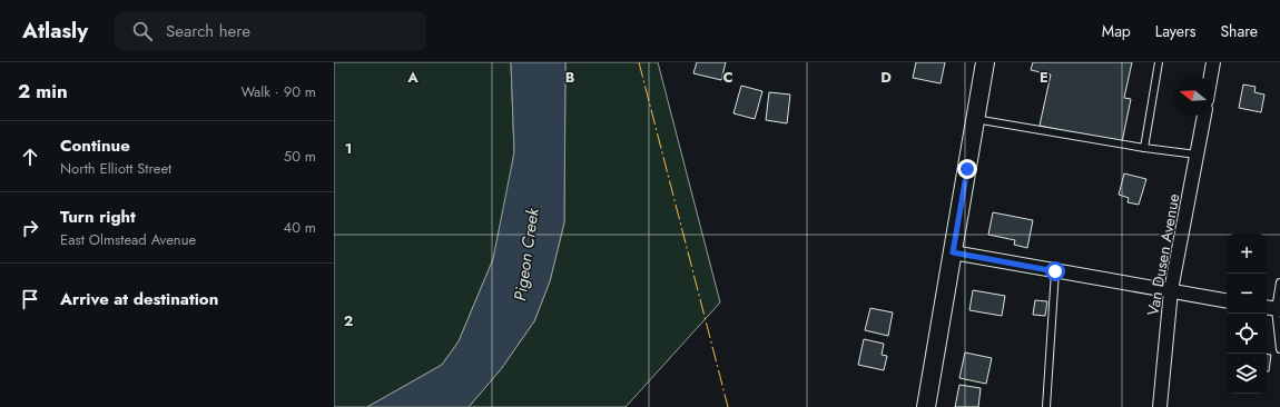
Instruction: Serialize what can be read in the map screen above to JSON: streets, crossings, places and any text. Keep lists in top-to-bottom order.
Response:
{
  "streets": {
    "street": ["Van Dusen Avenue"]
  },
  "water": ["Pigeon Creek"],
  "north": "left",
  "page": {
    "header": "Atlasly",
    "search": "Search here",
    "nav": ["Map", "Layers", "Share"],
    "heading": ["2 min", "Walk · 90 m"],
    "list": [
      ["Continue", "North Elliott Street", "50 m"],
      ["Turn right", "East Olmstead Avenue", "40 m"],
      "Arrive at destination"
    ],
    "map_buttons": ["+", "−"]
  },
  "grid": {
    "columns": [
      "A",
      "B",
      "C",
      "D",
      "E"
    ],
    "rows": ["1", "2"]
  }
}
